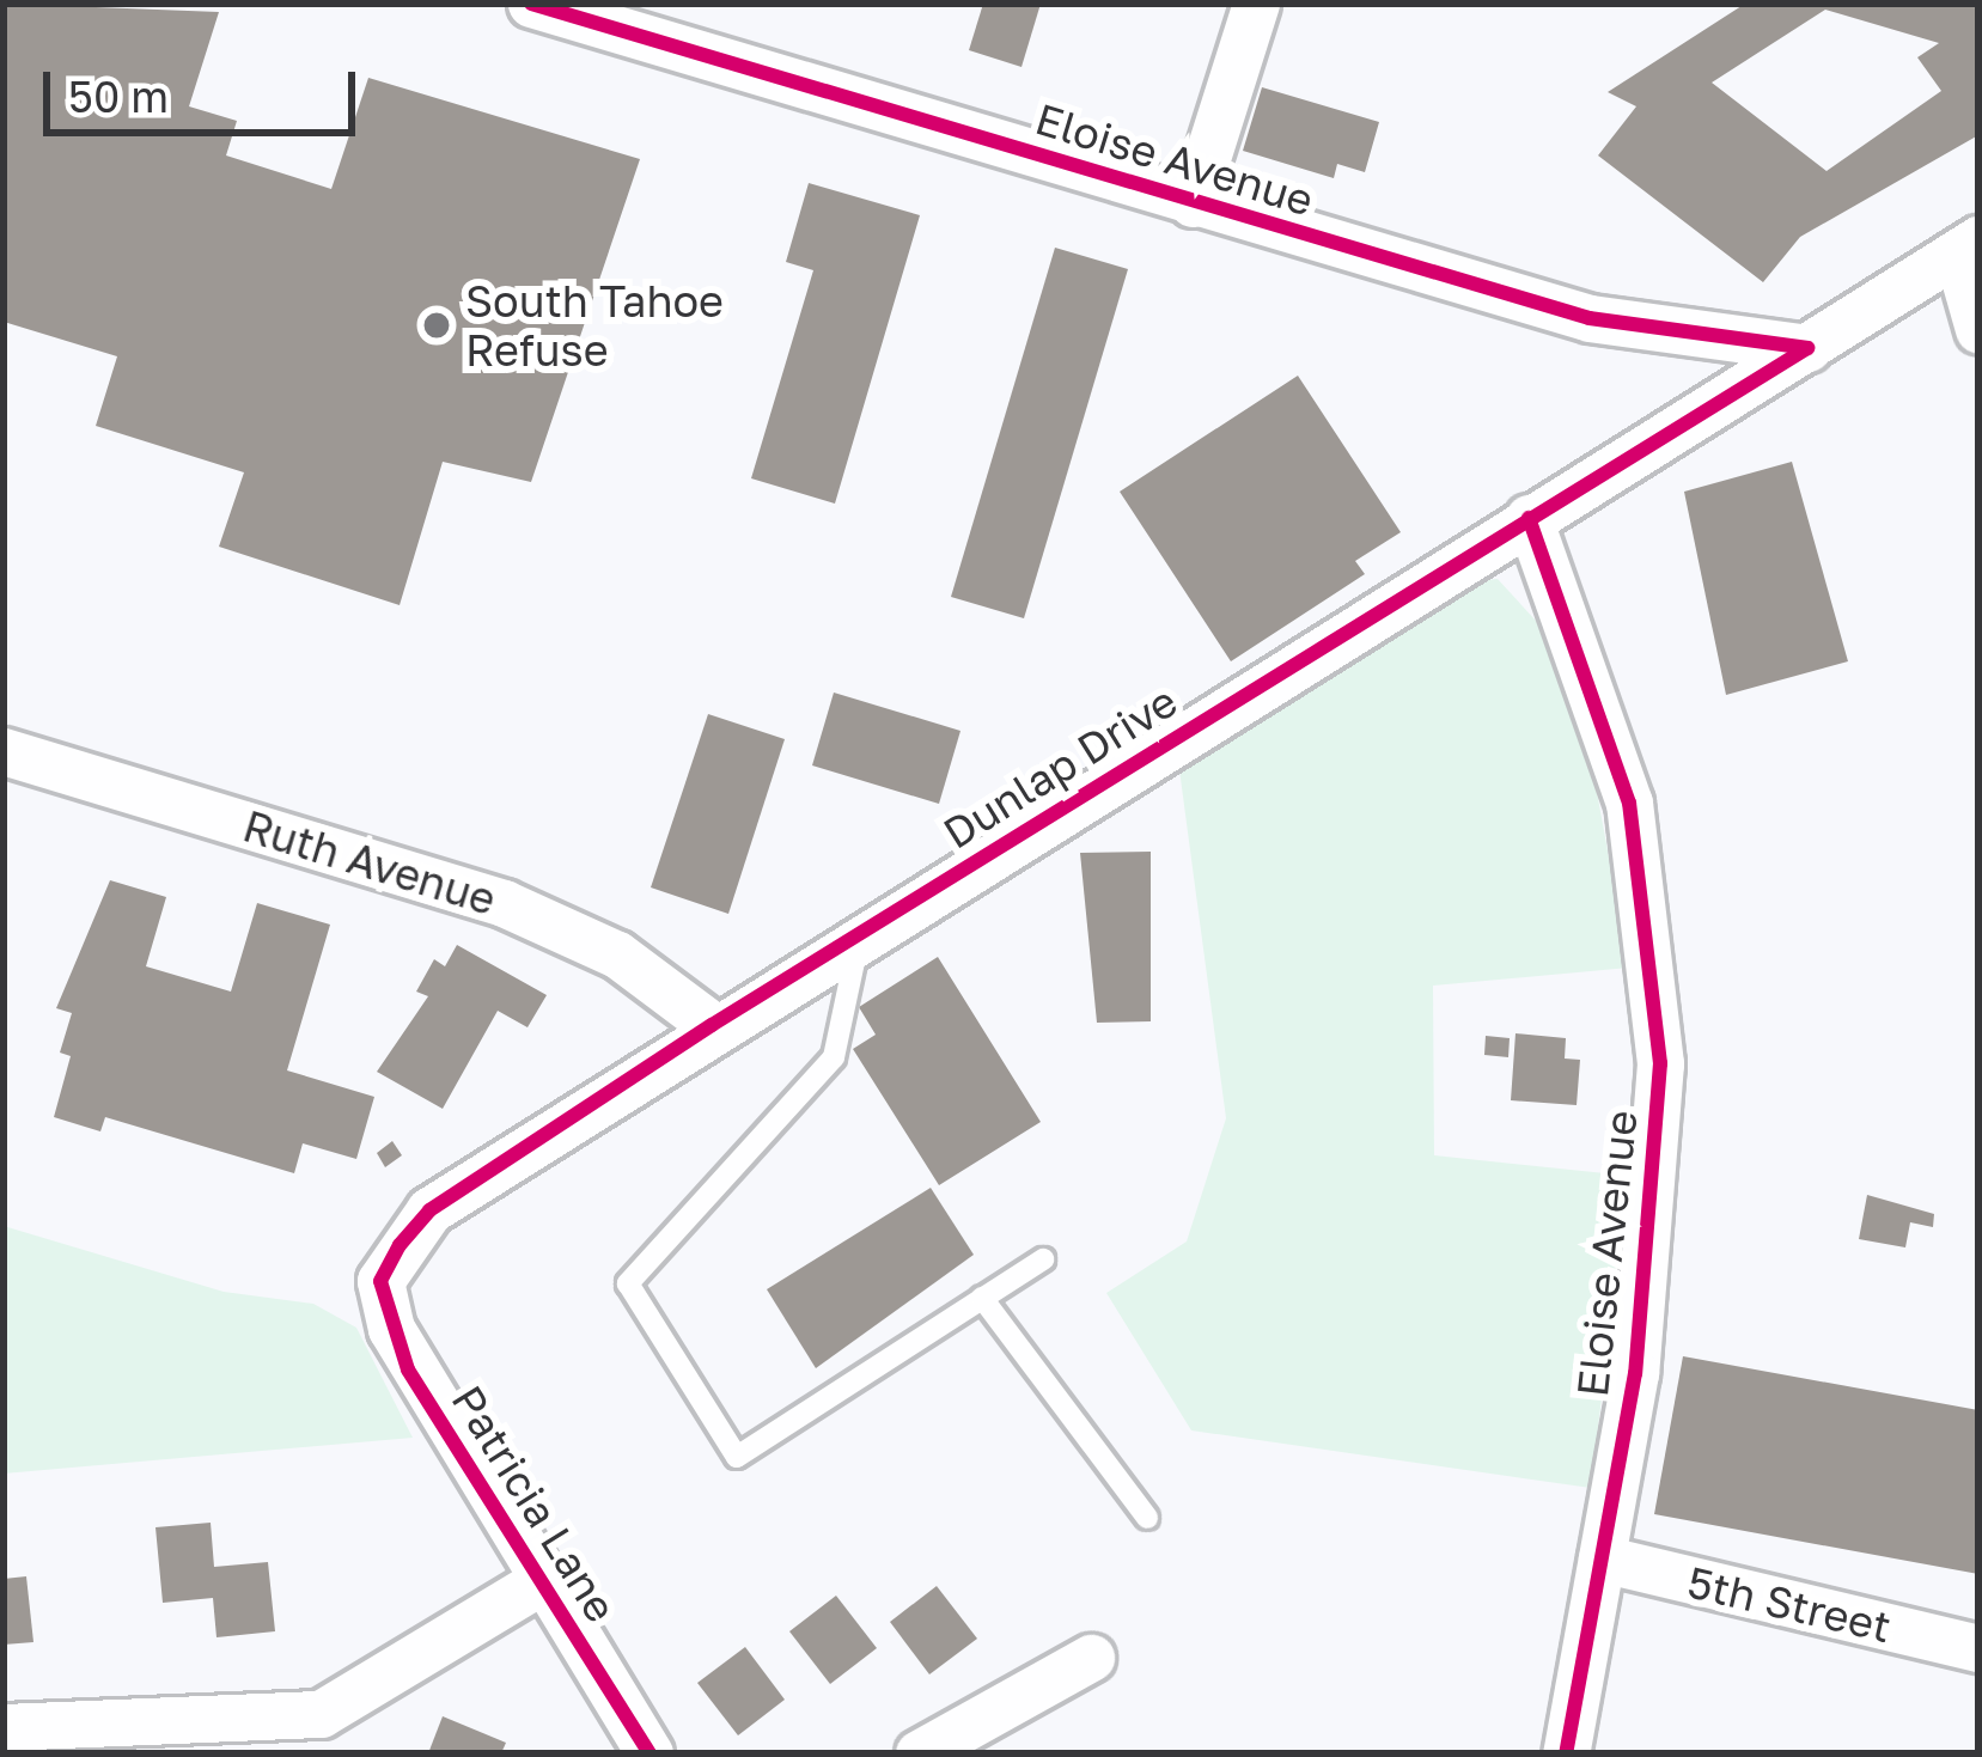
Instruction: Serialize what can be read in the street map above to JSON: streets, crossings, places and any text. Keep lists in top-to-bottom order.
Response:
{
  "streets": {
    "street": [
      "Eloise Avenue",
      "Dunlap Drive",
      "Ruth Avenue",
      "Patricia Lane",
      "5th Street"
    ]
  },
  "crossings": [
    ["Eloise Avenue", "Dunlap Drive"],
    ["Eloise Avenue", "5th Street"],
    ["Dunlap Drive", "Ruth Avenue"],
    ["Dunlap Drive", "Patricia Lane"]
  ],
  "places": ["South Tahoe Refuse"],
  "scale_bar": "50 m"
}
